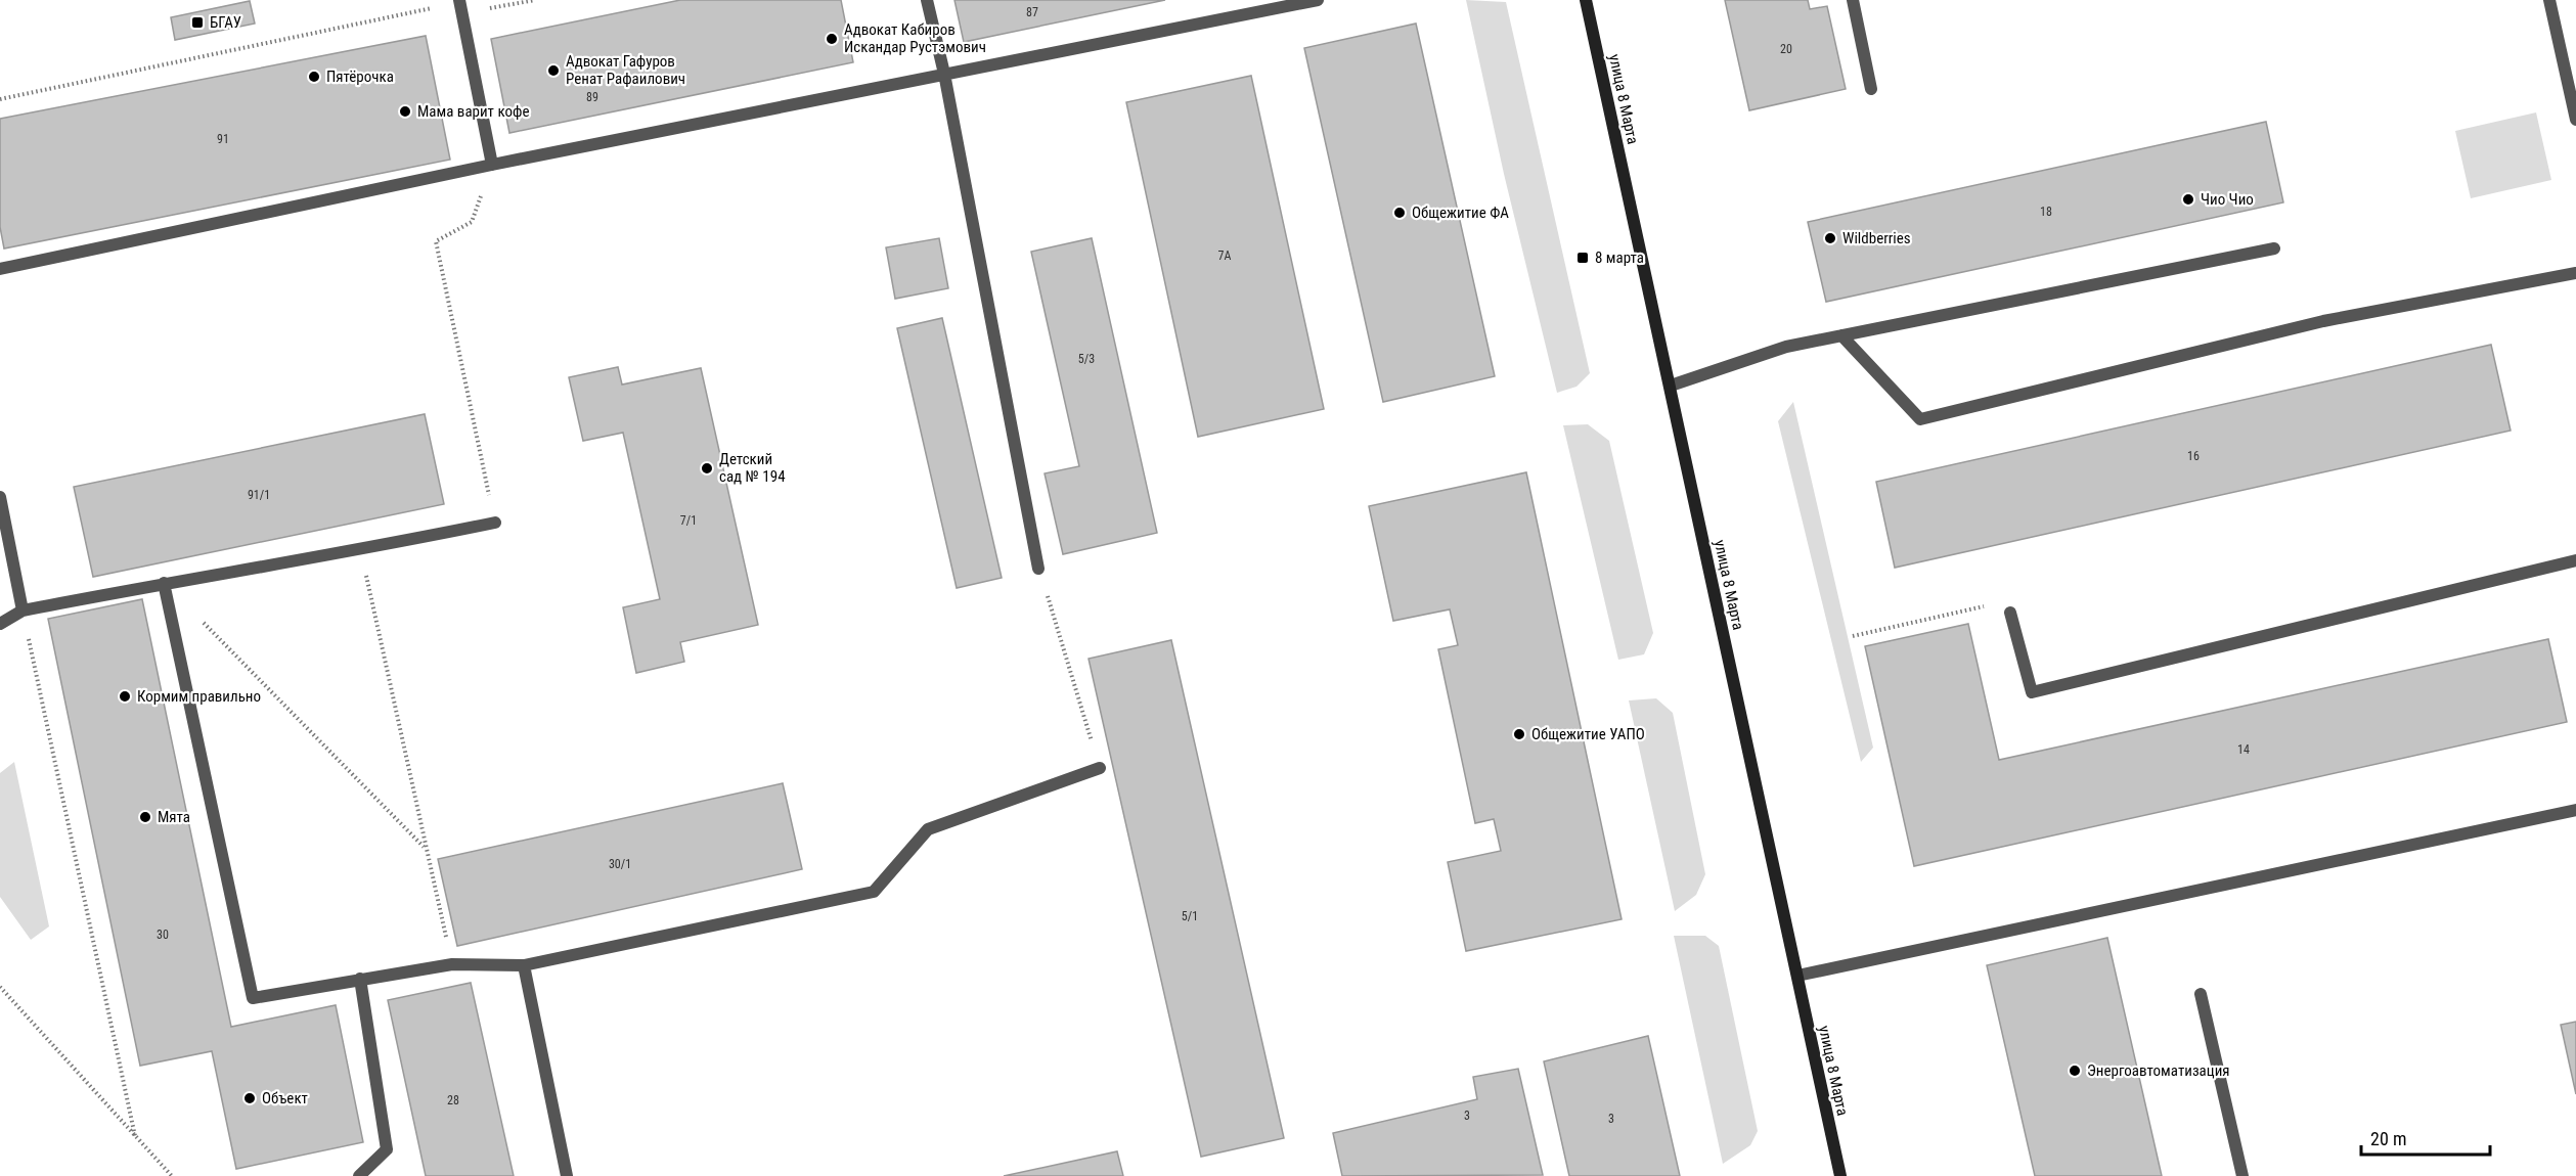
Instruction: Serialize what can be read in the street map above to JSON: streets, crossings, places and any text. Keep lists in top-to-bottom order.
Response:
{
  "streets": {
    "main road": ["улица 8 Марта"]
  },
  "places": {
    "transit": ["БГАУ", "8 марта"],
    "other": [
      "Адвокат Кабиров Искандар Рустэмович",
      "Адвокат Гафуров Ренат Рафаилович",
      "Пятёрочка",
      "Мама варит кофе",
      "Чио Чио",
      "Общежитие ФА",
      "Wildberries",
      "Детский сад № 194",
      "Кормим правильно",
      "Общежитие УАПО",
      "Мята",
      "Энергоавтоматизация",
      "Объект"
    ]
  },
  "house_numbers": [
    "87",
    "20",
    "89",
    "91",
    "18",
    "7А",
    "5/3",
    "16",
    "91/1",
    "7/1",
    "14",
    "30/1",
    "5/1",
    "30",
    "28",
    "3",
    "3"
  ],
  "scale_bar": "20 m"
}
